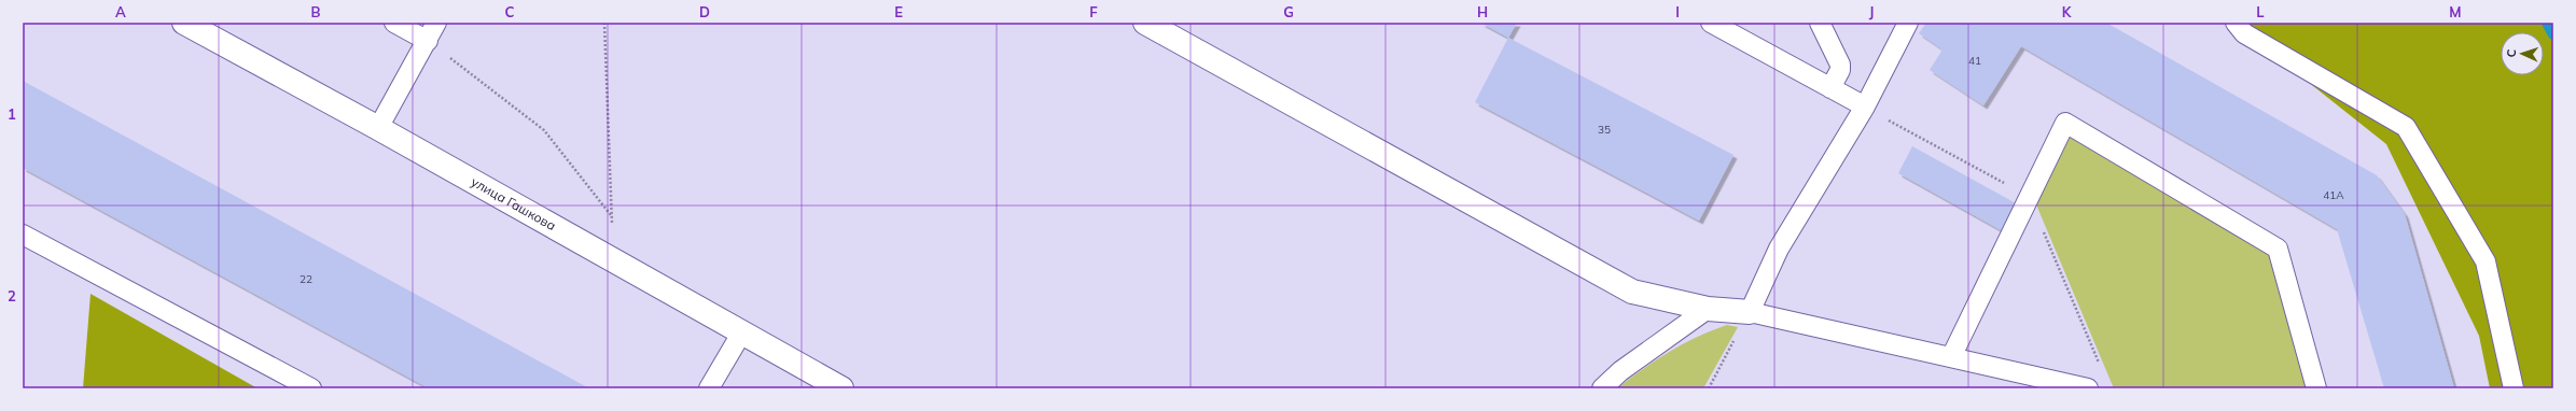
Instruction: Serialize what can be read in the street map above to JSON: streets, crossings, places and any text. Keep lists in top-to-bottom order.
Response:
{
  "streets": {
    "street": ["улица Гашкова"]
  },
  "house_numbers": [
    "41",
    "35",
    "41А",
    "22"
  ],
  "north": "left",
  "grid": {
    "columns": [
      "A",
      "B",
      "C",
      "D",
      "E",
      "F",
      "G",
      "H",
      "I",
      "J",
      "K",
      "L",
      "M"
    ],
    "rows": ["1", "2"]
  }
}
